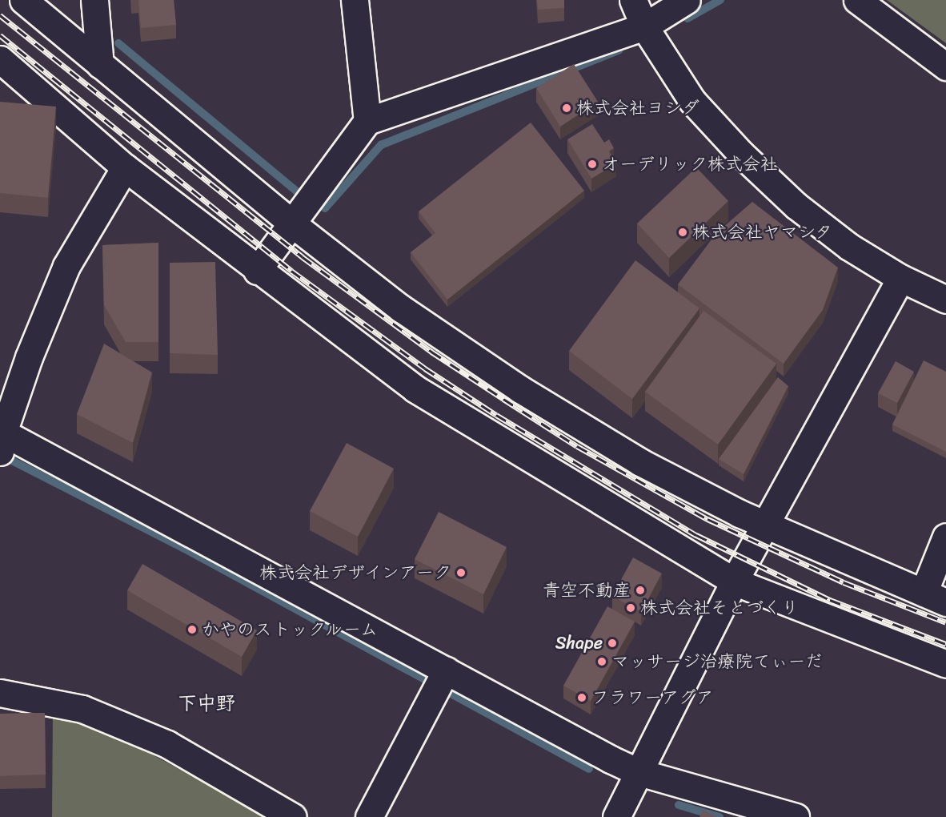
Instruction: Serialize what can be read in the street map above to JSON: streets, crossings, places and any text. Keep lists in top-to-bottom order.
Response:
{
  "districts": ["下中野"],
  "places": [
    "株式会社ヨシダ",
    "オーデリック株式会社",
    "株式会社ヤマシタ",
    "株式会社デザインアーク",
    "青空不動産",
    "株式会社そとづくり",
    "かやのストックルーム",
    "Shape",
    "マッサージ治療院てぃーだ",
    "フラワーアグア"
  ]
}
